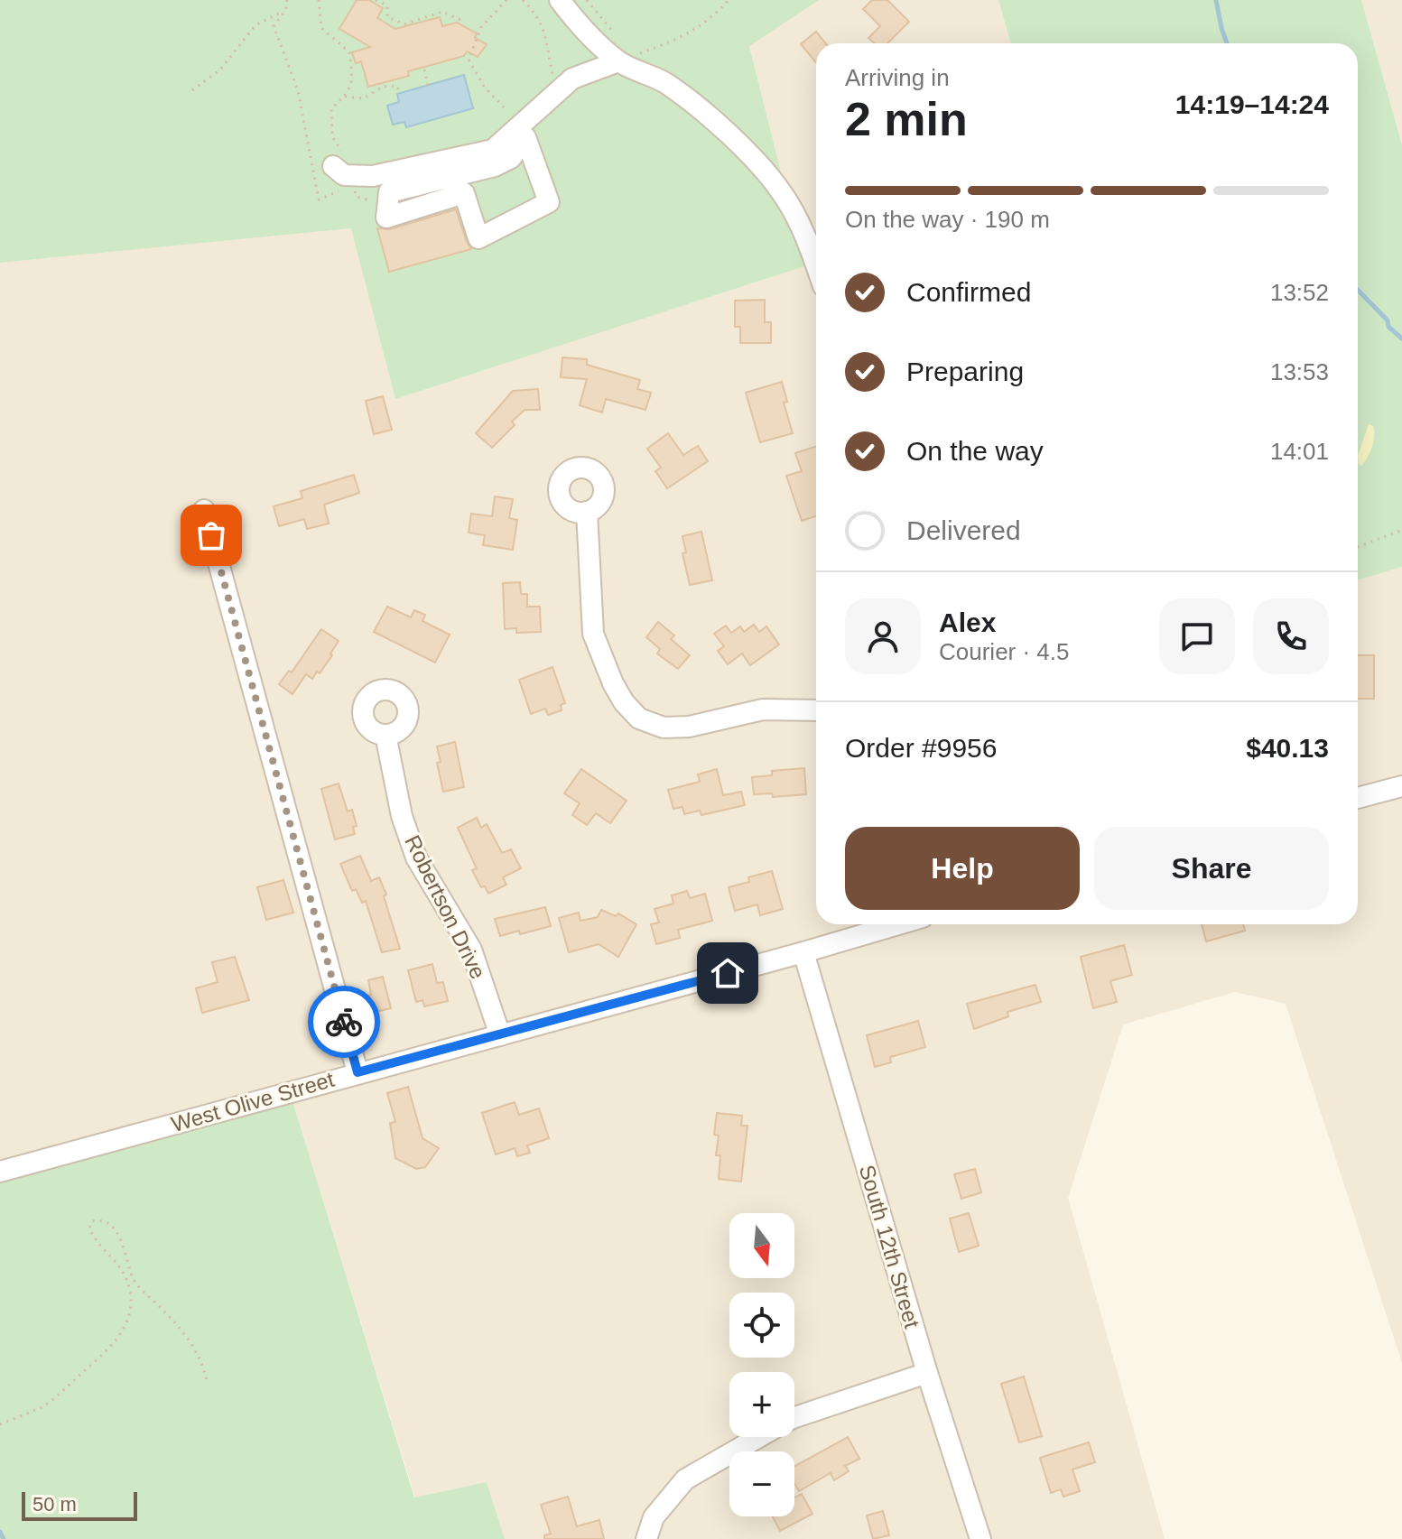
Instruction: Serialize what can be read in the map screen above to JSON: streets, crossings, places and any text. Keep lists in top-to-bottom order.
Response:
{
  "streets": {
    "street": ["Robertson Drive", "West Olive Street", "South 12th Street"]
  },
  "crossings": [
    ["Robertson Drive", "West Olive Street"],
    ["West Olive Street", "South 12th Street"]
  ],
  "scale_bar": "50 m",
  "north": "bottom",
  "page": {
    "heading": ["2 min", "Arriving in", "14:19–14:24"],
    "panel": [
      "Alex",
      "Courier · 4.5",
      "Order #9956",
      "$40.13"
    ],
    "bar": "On the way · 190 m",
    "list": [
      ["Confirmed", "13:52"],
      ["Preparing", "13:53"],
      ["On the way", "14:01"],
      "Delivered"
    ],
    "buttons": ["Help", "Share"],
    "map_buttons": ["+", "−"],
    "scale": "50 m"
  }
}
